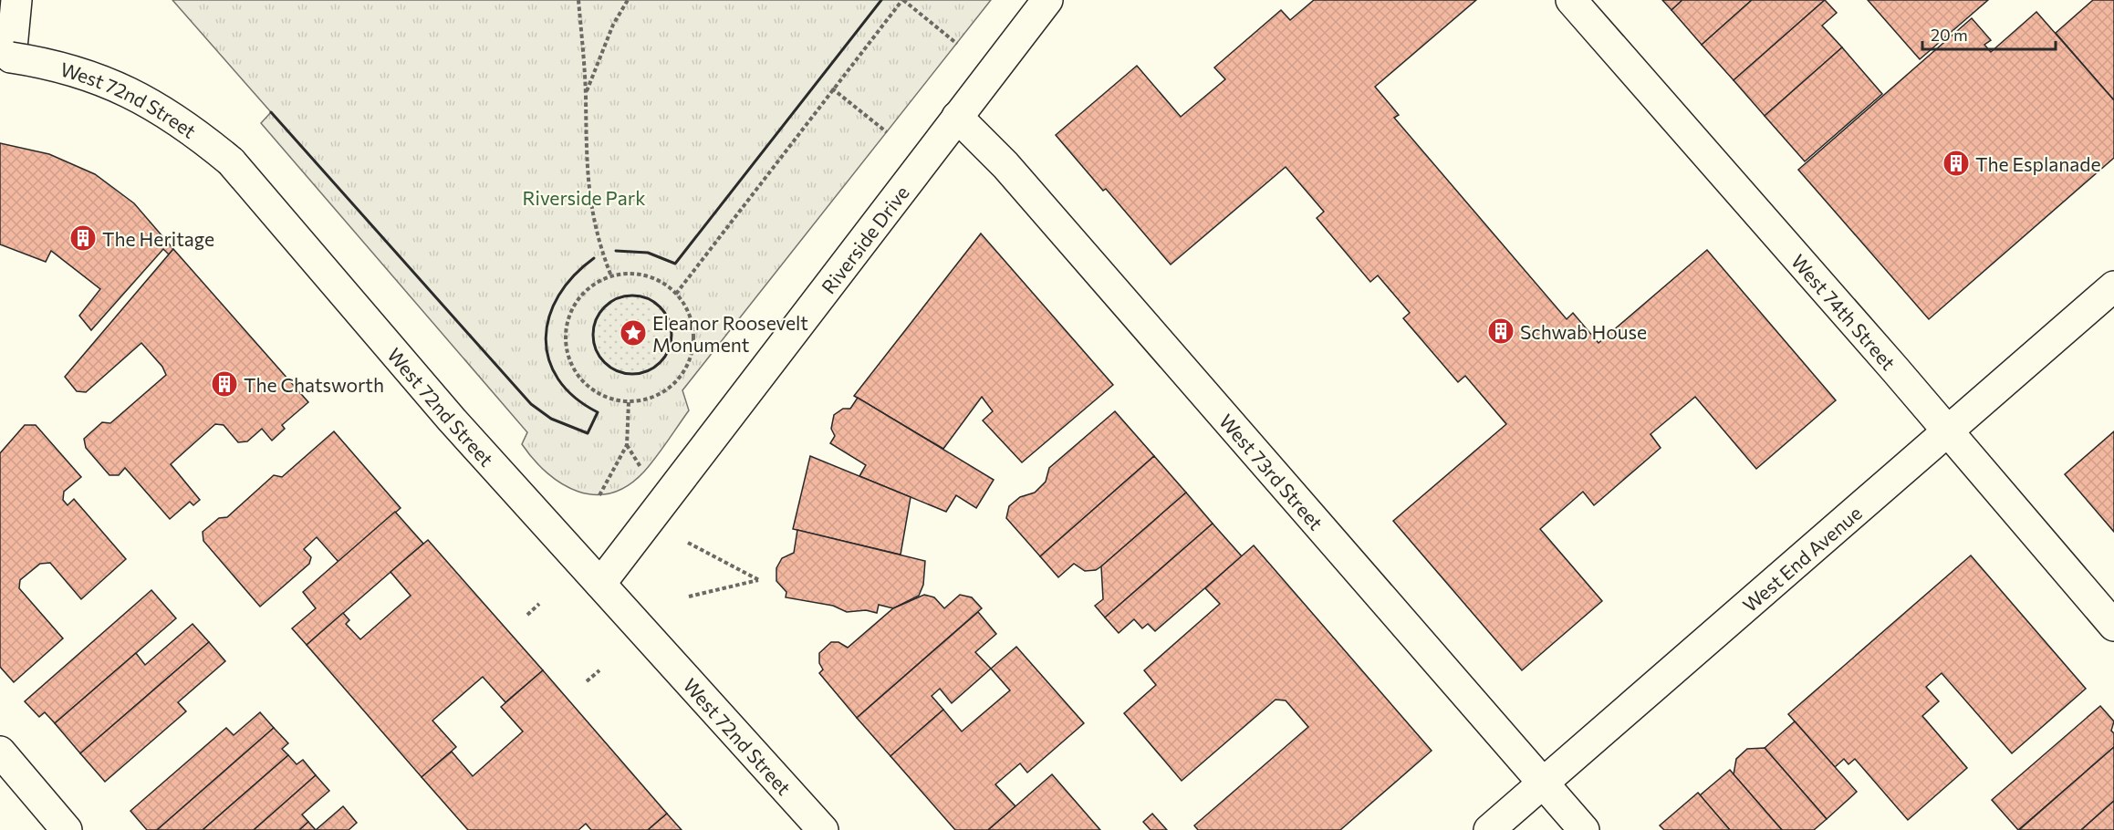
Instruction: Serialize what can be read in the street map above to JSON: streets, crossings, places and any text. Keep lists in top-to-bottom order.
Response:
{
  "streets": {
    "main road": [
      "West 72nd Street",
      "Riverside Drive",
      "West 74th Street",
      "West 73rd Street",
      "West End Avenue"
    ]
  },
  "crossings": [
    ["West 72nd Street", "Riverside Drive"],
    ["Riverside Drive", "West 73rd Street"],
    ["West 74th Street", "West End Avenue"],
    ["West 73rd Street", "West End Avenue"]
  ],
  "parks": ["Riverside Park"],
  "places": {
    "building": [
      "The Esplanade",
      "The Heritage",
      "Schwab House",
      "The Chatsworth"
    ],
    "place": ["Eleanor Roosevelt Monument"]
  },
  "scale_bar": "20 m"
}
